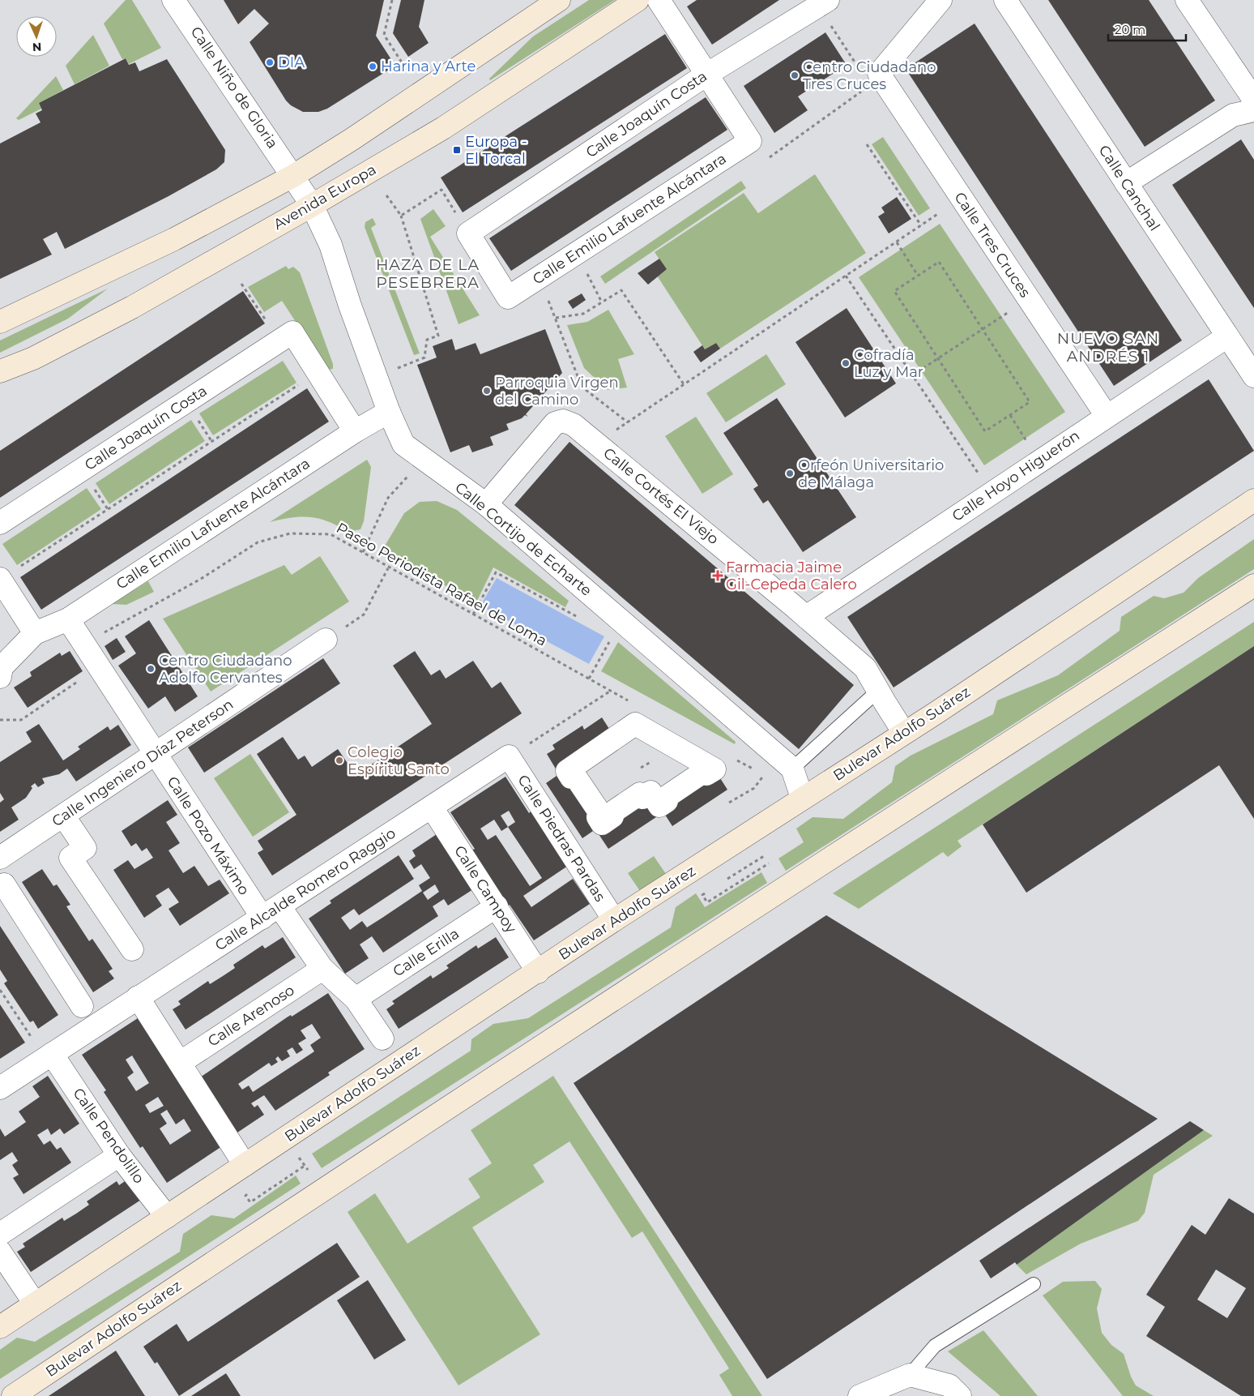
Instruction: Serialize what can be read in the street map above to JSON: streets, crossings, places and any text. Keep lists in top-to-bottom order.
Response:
{
  "streets": {
    "street": [
      "Calle Niño de Gloria",
      "Calle Joaquín Costa",
      "Calle Canchal",
      "Avenida Europa",
      "Calle Emilio Lafuente Alcántara",
      "Calle Tres Cruces",
      "Calle Hoyo Higuerón",
      "Calle Cortés El Viejo",
      "Calle Cortijo de Echarte",
      "Bulevar Adolfo Suárez",
      "Calle Ingeniero Díaz Peterson",
      "Calle Pozo Máximo",
      "Calle Piedras Pardas",
      "Calle Alcalde Romero Raggio",
      "Calle Campoy",
      "Calle Erilla",
      "Calle Arenoso",
      "Calle Pendolillo"
    ],
    "path": ["Paseo Periodista Rafael de Loma"]
  },
  "crossings": [
    ["Calle Niño de Gloria", "Avenida Europa"],
    ["Calle Niño de Gloria", "Calle Cortijo de Echarte"],
    ["Calle Joaquín Costa", "Calle Emilio Lafuente Alcántara"],
    ["Calle Canchal", "Calle Hoyo Higuerón"],
    ["Avenida Europa", "Calle Cortijo de Echarte"],
    ["Calle Emilio Lafuente Alcántara", "Calle Cortijo de Echarte"],
    ["Calle Emilio Lafuente Alcántara", "Calle Pozo Máximo"],
    ["Calle Tres Cruces", "Calle Hoyo Higuerón"],
    ["Calle Hoyo Higuerón", "Calle Cortés El Viejo"],
    ["Calle Cortés El Viejo", "Calle Cortijo de Echarte"],
    ["Calle Cortés El Viejo", "Bulevar Adolfo Suárez"],
    ["Paseo Periodista Rafael de Loma", "Calle Pozo Máximo"],
    ["Bulevar Adolfo Suárez", "Calle Piedras Pardas"],
    ["Bulevar Adolfo Suárez", "Calle Campoy"],
    ["Bulevar Adolfo Suárez", "Calle Pendolillo"],
    ["Calle Ingeniero Díaz Peterson", "Calle Pozo Máximo"],
    ["Calle Pozo Máximo", "Calle Alcalde Romero Raggio"],
    ["Calle Pozo Máximo", "Calle Erilla"],
    ["Calle Pozo Máximo", "Calle Arenoso"],
    ["Calle Piedras Pardas", "Calle Alcalde Romero Raggio"],
    ["Calle Alcalde Romero Raggio", "Calle Campoy"],
    ["Calle Alcalde Romero Raggio", "Calle Pendolillo"],
    ["Calle Campoy", "Calle Erilla"]
  ],
  "districts": ["HAZA DE LA PESEBRERA", "NUEVO SAN ANDRÉS 1"],
  "places": {
    "other": [
      "DIA",
      "Harina y Arte",
      "Centro Ciudadano Tres Cruces",
      "Cofradía Luz y Mar",
      "Parroquia Virgen del Camino",
      "Orfeón Universitario de Málaga",
      "Centro Ciudadano Adolfo Cervantes",
      "Colegio Espíritu Santo"
    ],
    "transit": ["Europa - El Torcal"],
    "health": ["Farmacia Jaime Gil-Cepeda Calero"]
  },
  "scale_bar": "20 m",
  "north": "bottom"
}
